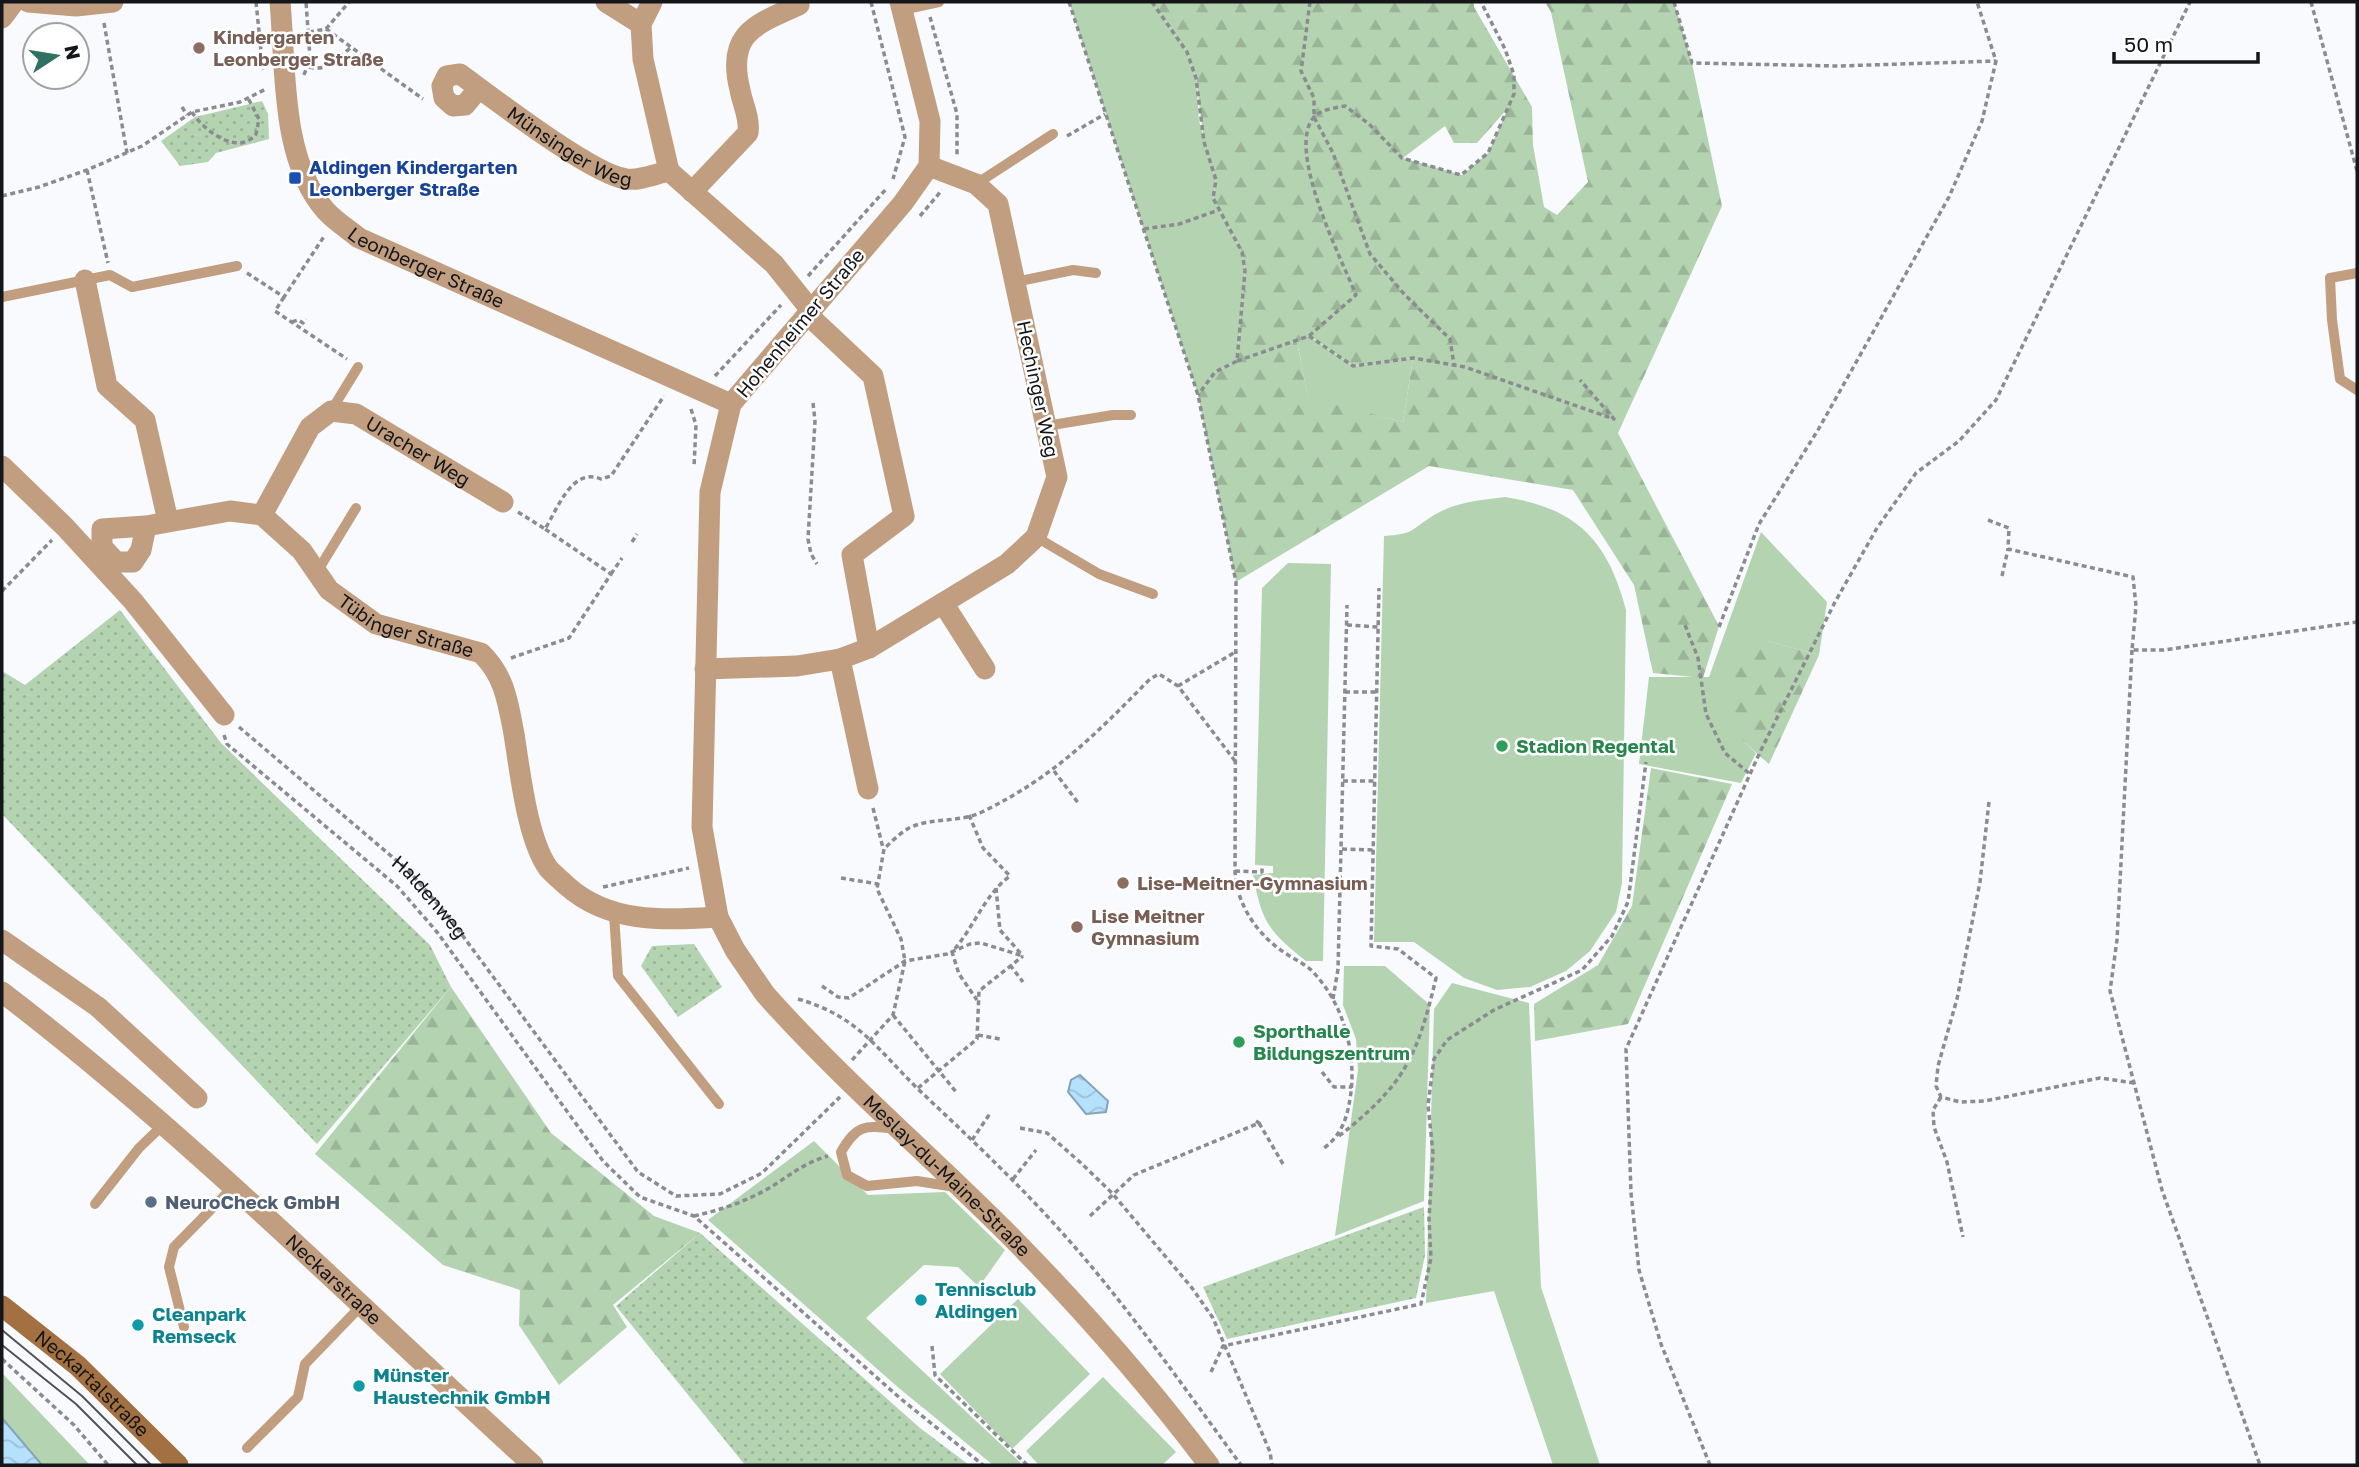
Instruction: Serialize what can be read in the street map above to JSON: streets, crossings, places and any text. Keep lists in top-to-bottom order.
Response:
{
  "streets": {
    "main road": ["Neckartalstraße"],
    "street": [
      "Münsinger Weg",
      "Leonberger Straße",
      "Hohenheimer Straße",
      "Hechinger Weg",
      "Uracher Weg",
      "Tübinger Straße",
      "Meslay-du-Maine-Straße",
      "Neckarstraße"
    ],
    "path": ["Haldenweg"]
  },
  "crossings": [
    ["Leonberger Straße", "Hohenheimer Straße"],
    ["Hohenheimer Straße", "Hechinger Weg"],
    ["Hohenheimer Straße", "Tübinger Straße"],
    ["Hohenheimer Straße", "Meslay-du-Maine-Straße"],
    ["Tübinger Straße", "Meslay-du-Maine-Straße"],
    ["Haldenweg", "Meslay-du-Maine-Straße"]
  ],
  "places": {
    "other": [
      "Kindergarten Leonberger Straße",
      "Stadion Regental",
      "Lise-Meitner-Gymnasium",
      "Lise Meitner Gymnasium",
      "Sporthalle Bildungszentrum",
      "NeuroCheck GmbH",
      "Tennisclub Aldingen",
      "Cleanpark Remseck",
      "Münster Haustechnik GmbH"
    ],
    "transit": ["Aldingen Kindergarten Leonberger Straße"]
  },
  "scale_bar": "50 m",
  "north": "right"
}
